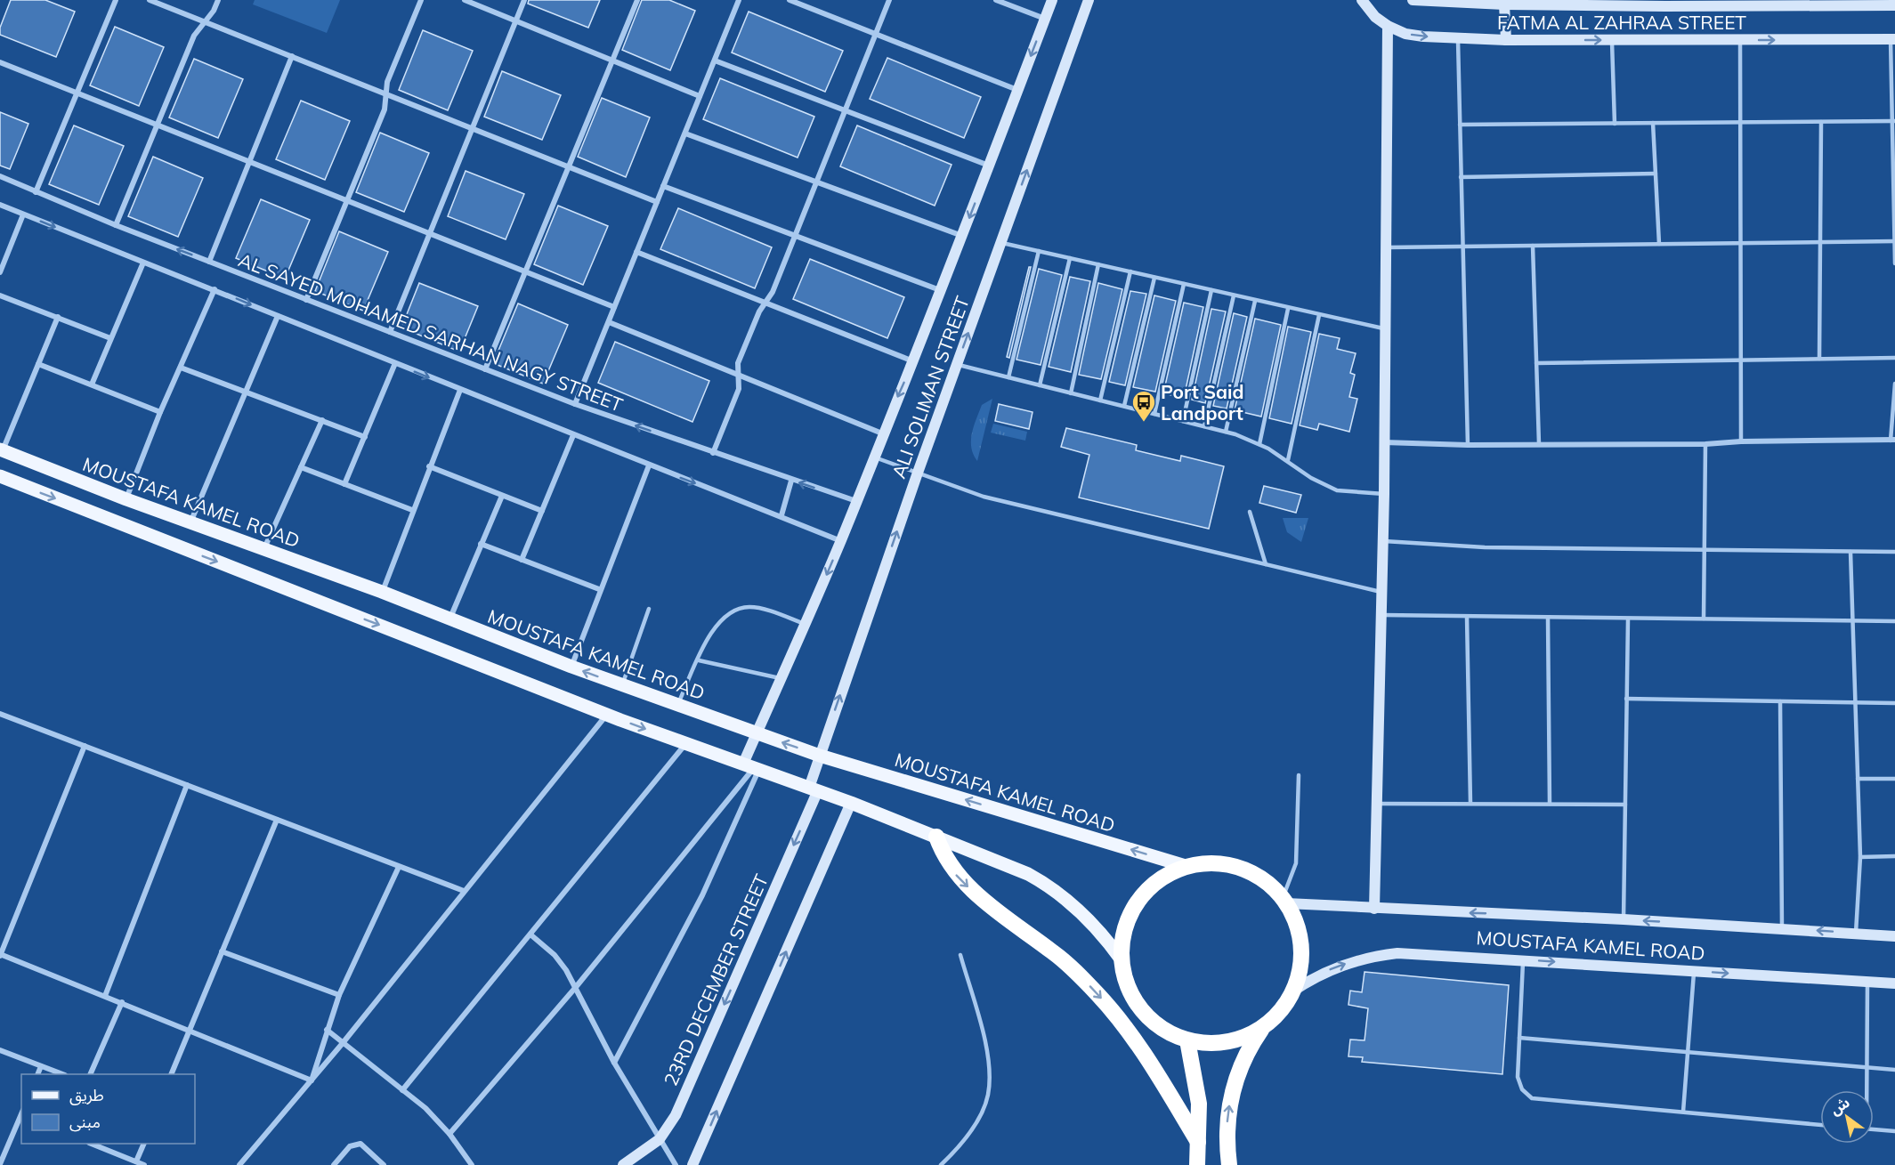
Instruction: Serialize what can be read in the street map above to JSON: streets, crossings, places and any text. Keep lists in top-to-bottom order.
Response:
{
  "streets": {
    "main road": ["MOUSTAFA KAMEL ROAD"],
    "street": [
      "FATMA AL ZAHRAA STREET",
      "AL SAYED MOHAMED SARHAN NAGY STREET",
      "ALI SOLIMAN STREET",
      "23RD DECEMBER STREET"
    ]
  },
  "crossings": [
    ["ALI SOLIMAN STREET", "MOUSTAFA KAMEL ROAD"],
    ["ALI SOLIMAN STREET", "23RD DECEMBER STREET"]
  ],
  "places": {
    "bus stop": ["Port Said Landport"]
  },
  "legend": ["طريق", "مبنى"],
  "north": "top left"
}
